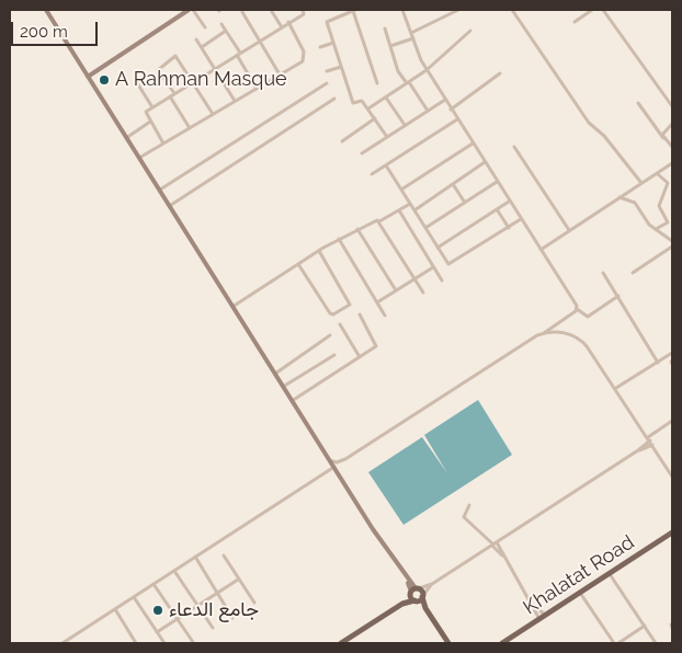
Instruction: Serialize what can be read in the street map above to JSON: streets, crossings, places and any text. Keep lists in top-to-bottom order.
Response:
{
  "streets": {
    "main road": ["Khalatat Road"]
  },
  "places": ["A Rahman Masque", "جامع الدعاء"],
  "scale_bar": "200 m"
}
